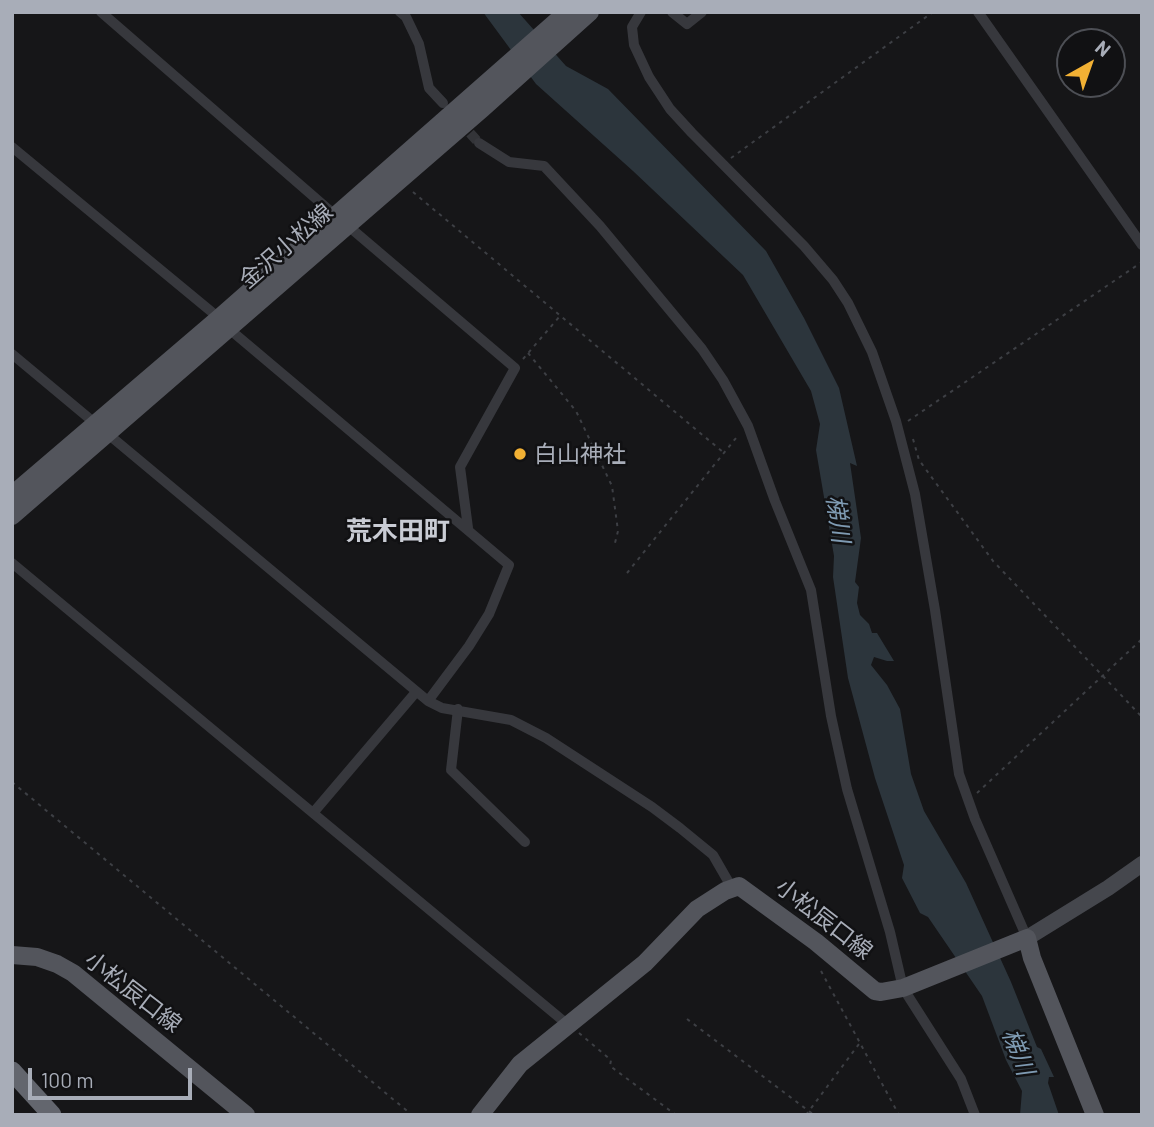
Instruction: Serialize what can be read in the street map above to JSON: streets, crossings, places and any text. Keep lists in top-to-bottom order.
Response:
{
  "streets": {
    "main road": ["金沢小松線", "小松辰口線"]
  },
  "districts": ["荒木田町"],
  "water": ["梯川"],
  "places": ["白山神社"],
  "scale_bar": "100 m",
  "north": "top right"
}
